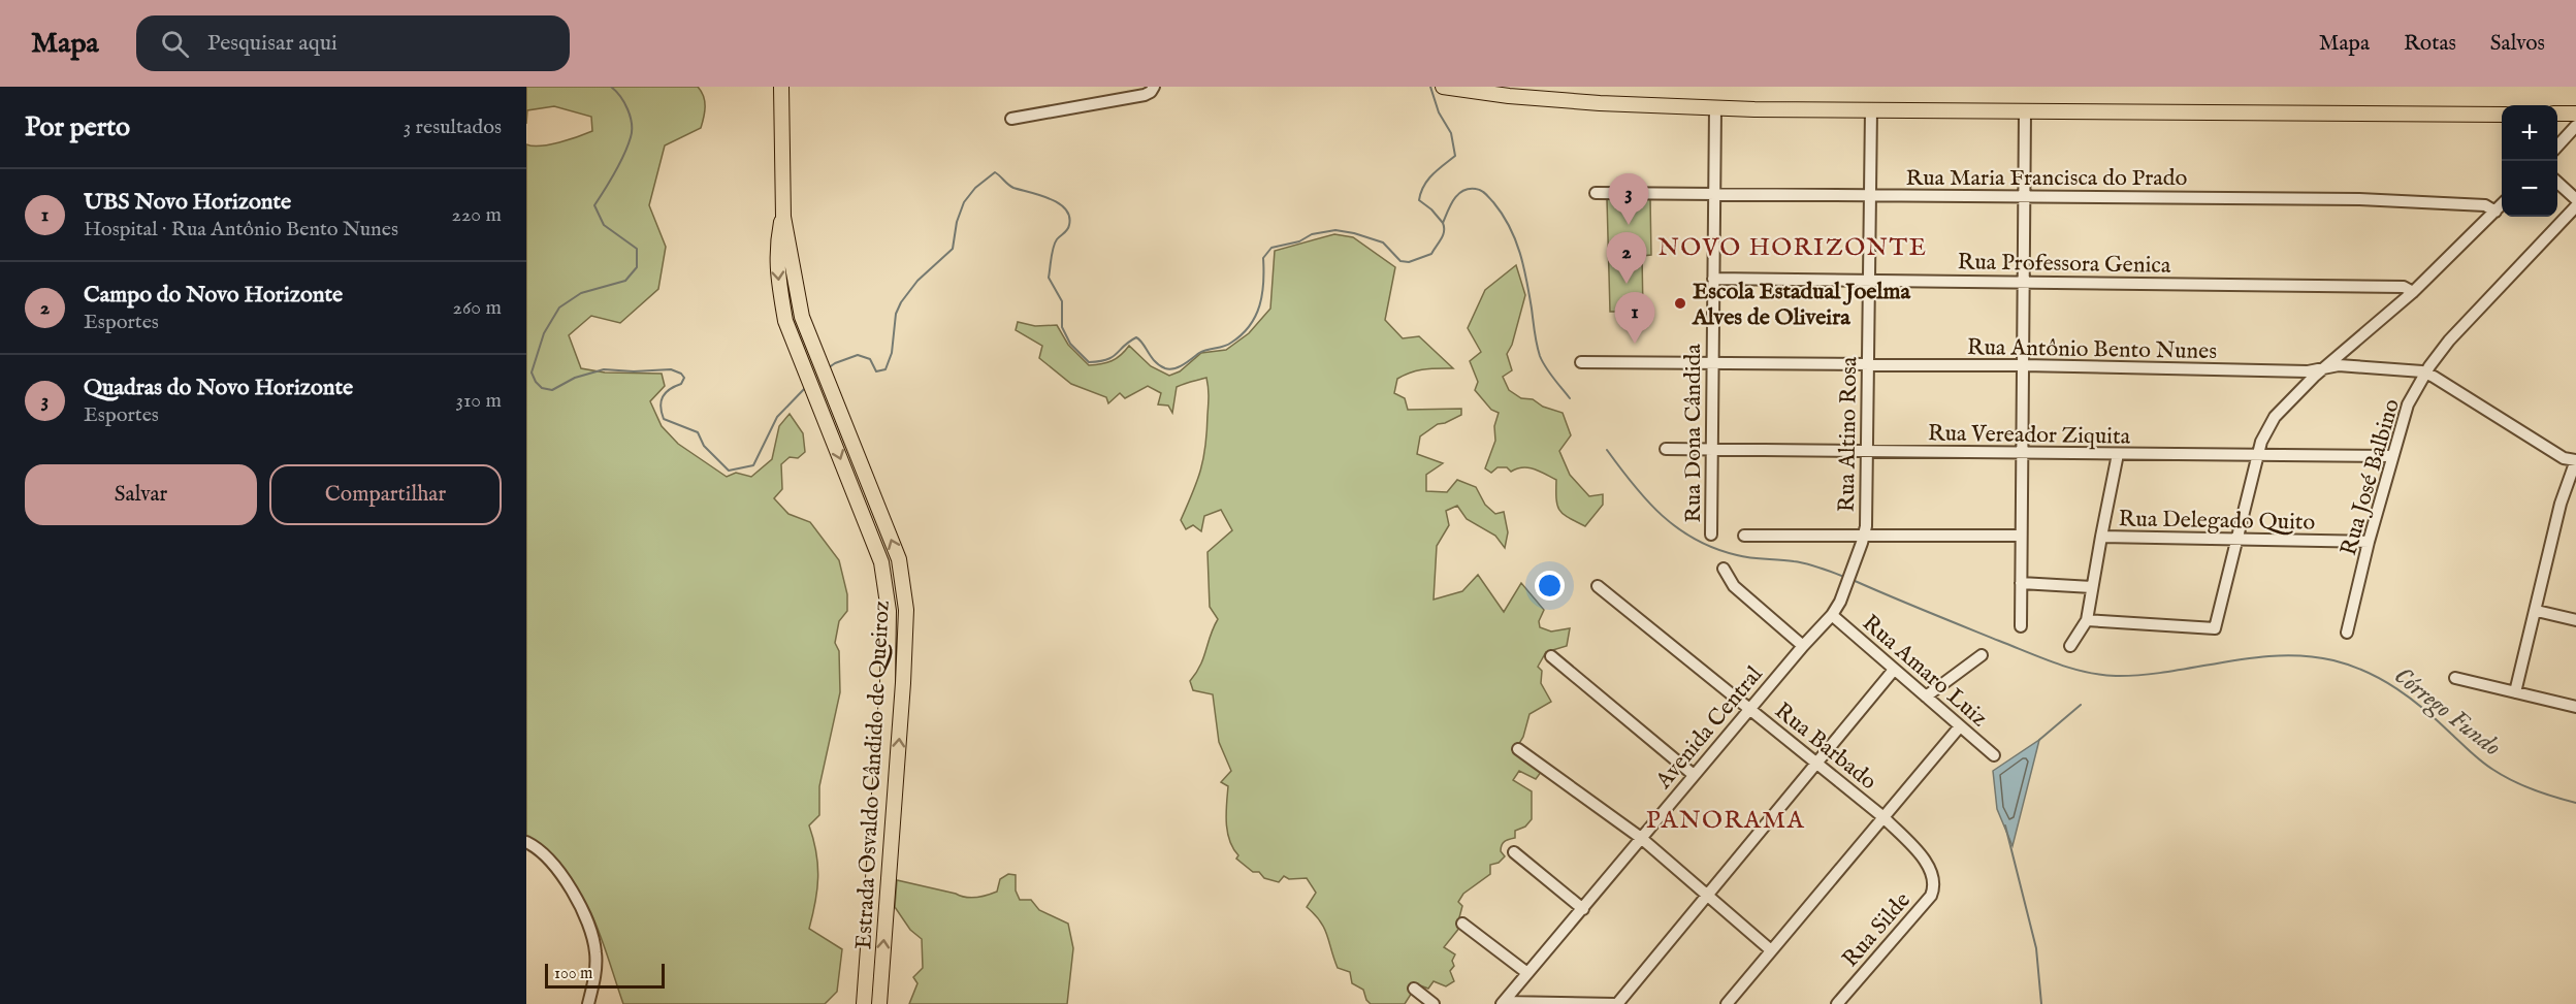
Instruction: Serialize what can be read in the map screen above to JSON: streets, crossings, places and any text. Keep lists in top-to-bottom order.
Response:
{
  "streets": {
    "main road": ["Estrada Osvaldo Cândido de Queiroz"],
    "street": [
      "Rua Maria Francisca do Prado",
      "Rua Professora Genica",
      "Rua Antônio Bento Nunes",
      "Rua Dona Cândida",
      "Rua Vereador Ziquita",
      "Rua Altino Rosa",
      "Rua José Balbino",
      "Rua Delegado Quito",
      "Rua Amaro Luiz",
      "Avenida Central",
      "Rua Barbado",
      "Rua Silde"
    ]
  },
  "crossings": [
    ["Rua Maria Francisca do Prado", "Rua Dona Cândida"],
    ["Rua Maria Francisca do Prado", "Rua Altino Rosa"],
    ["Rua Professora Genica", "Rua Dona Cândida"],
    ["Rua Professora Genica", "Rua Altino Rosa"],
    ["Rua Antônio Bento Nunes", "Rua Dona Cândida"],
    ["Rua Antônio Bento Nunes", "Rua Altino Rosa"],
    ["Rua Antônio Bento Nunes", "Rua José Balbino"],
    ["Rua Dona Cândida", "Rua Vereador Ziquita"],
    ["Rua Vereador Ziquita", "Rua Altino Rosa"],
    ["Rua Vereador Ziquita", "Rua José Balbino"],
    ["Rua Altino Rosa", "Avenida Central"],
    ["Rua José Balbino", "Rua Delegado Quito"],
    ["Rua Amaro Luiz", "Avenida Central"],
    ["Avenida Central", "Rua Barbado"],
    ["Rua Barbado", "Rua Silde"]
  ],
  "districts": ["NOVO HORIZONTE", "PANORAMA"],
  "water": ["Córrego Fundo"],
  "places": ["Escola Estadual Joelma Alves de Oliveira"],
  "scale_bar": "100 m",
  "page": {
    "header": "Mapa",
    "search": "Pesquisar aqui",
    "nav": ["Mapa", "Rotas", "Salvos"],
    "heading": ["Por perto", "3 resultados"],
    "map_buttons": ["+", "−"],
    "list": [
      {
        "mark": "1",
        "name": "UBS Novo Horizonte",
        "note": "Hospital · Rua Antônio Bento Nunes",
        "value": "220 m"
      },
      {
        "mark": "2",
        "name": "Campo do Novo Horizonte",
        "note": "Esportes",
        "value": "260 m"
      },
      {
        "mark": "3",
        "name": "Quadras do Novo Horizonte",
        "note": "Esportes",
        "value": "310 m"
      }
    ],
    "pins": ["3", "2", "1"],
    "buttons": ["Salvar", "Compartilhar"],
    "scale": "100 m"
  }
}
